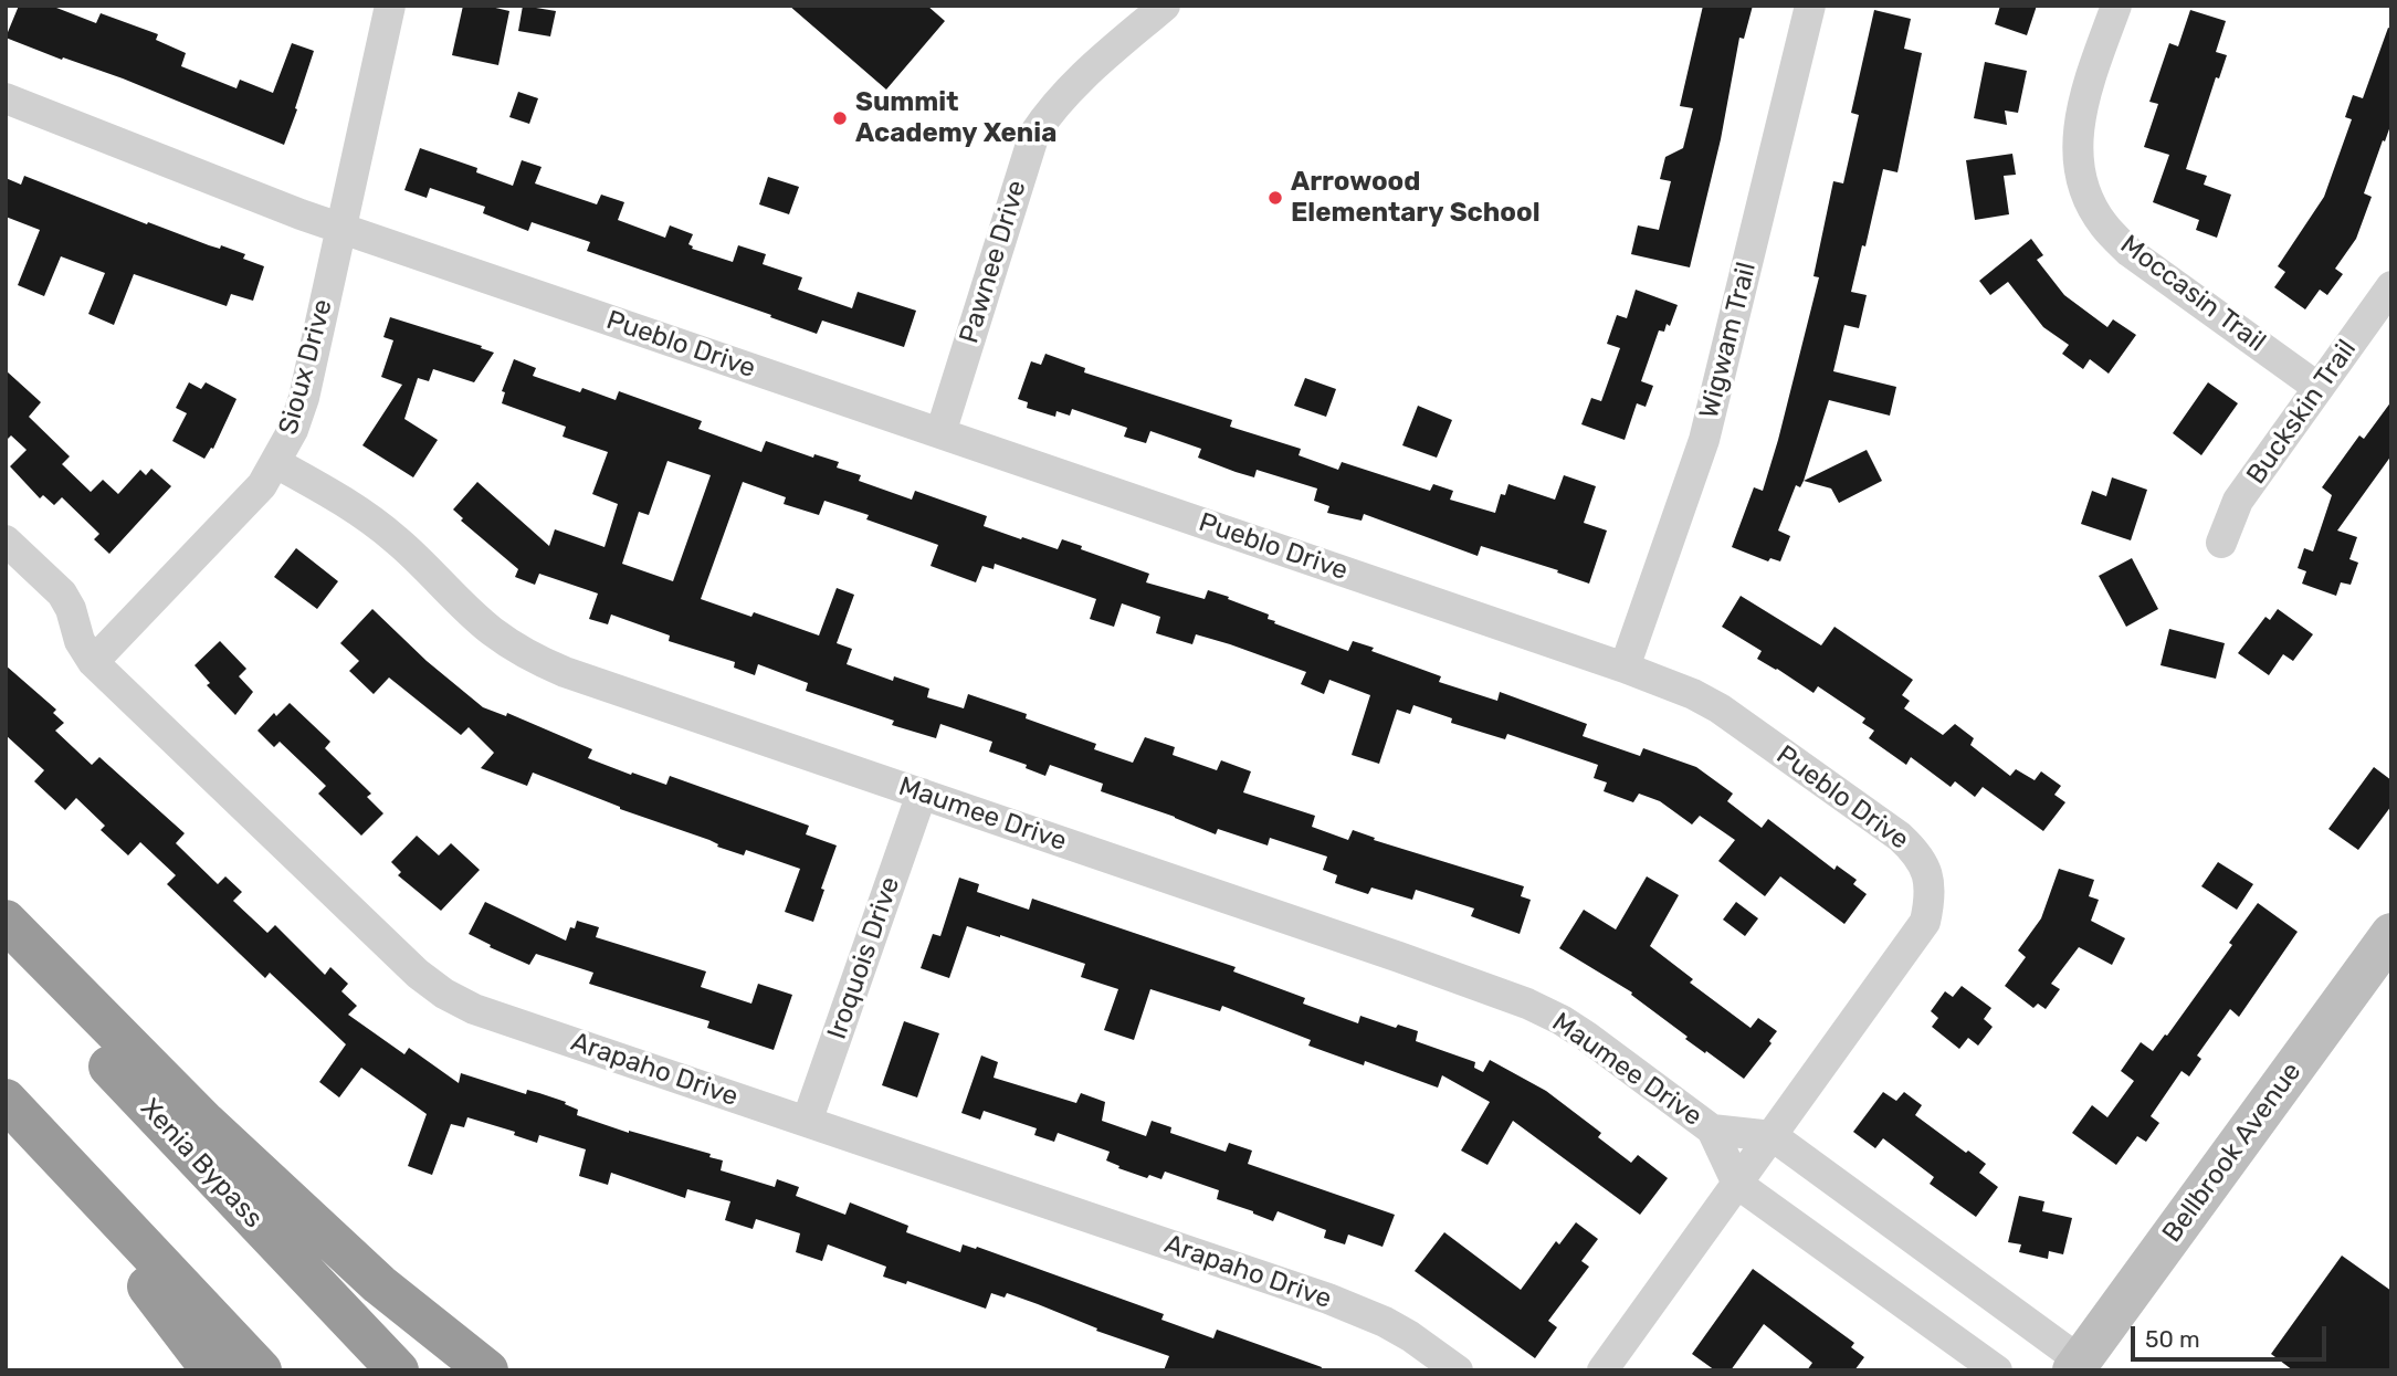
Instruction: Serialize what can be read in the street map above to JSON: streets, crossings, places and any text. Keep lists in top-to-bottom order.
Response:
{
  "streets": {
    "highway": ["Xenia Bypass"],
    "street": [
      "Pawnee Drive",
      "Moccasin Trail",
      "Wigwam Trail",
      "Pueblo Drive",
      "Sioux Drive",
      "Buckskin Trail",
      "Maumee Drive",
      "Iroquois Drive",
      "Arapaho Drive",
      "Bellbrook Avenue"
    ]
  },
  "crossings": [
    ["Pawnee Drive", "Pueblo Drive"],
    ["Moccasin Trail", "Buckskin Trail"],
    ["Wigwam Trail", "Pueblo Drive"],
    ["Pueblo Drive", "Sioux Drive"],
    ["Pueblo Drive", "Maumee Drive"],
    ["Sioux Drive", "Maumee Drive"],
    ["Sioux Drive", "Arapaho Drive"],
    ["Maumee Drive", "Iroquois Drive"],
    ["Maumee Drive", "Bellbrook Avenue"],
    ["Iroquois Drive", "Arapaho Drive"]
  ],
  "places": ["Summit Academy Xenia", "Arrowood Elementary School"],
  "scale_bar": "50 m"
}
